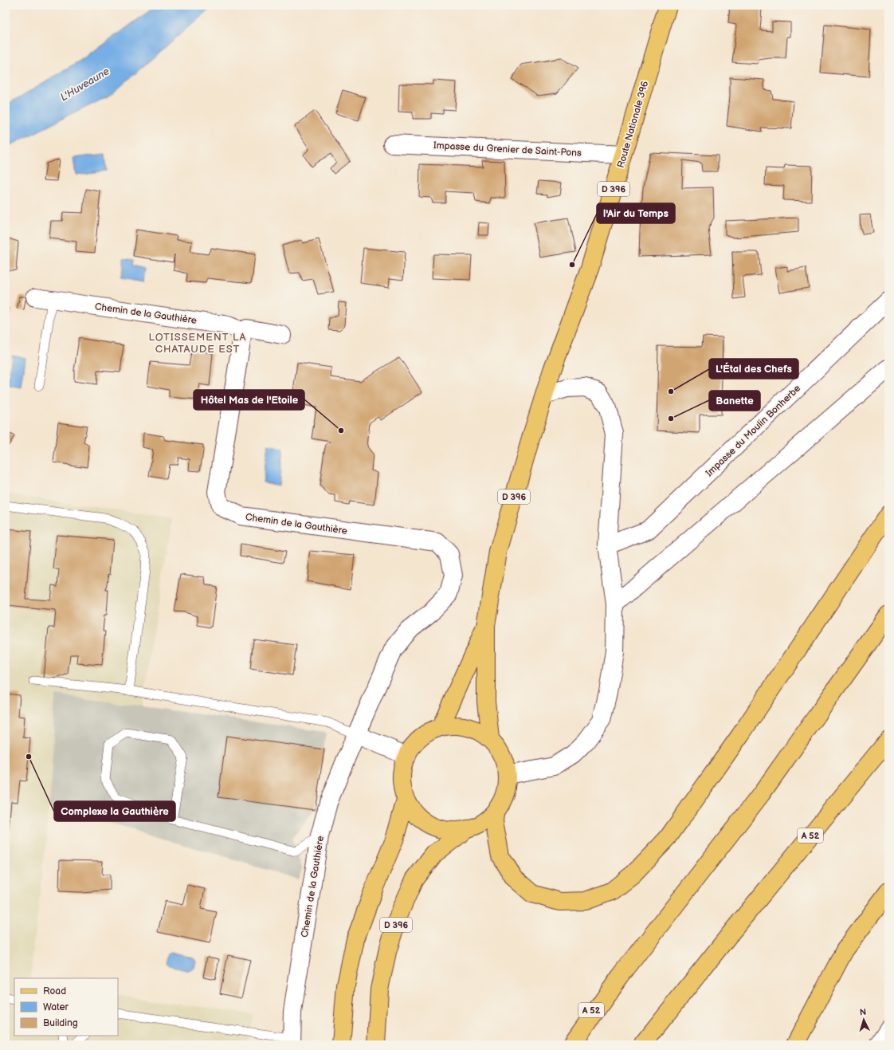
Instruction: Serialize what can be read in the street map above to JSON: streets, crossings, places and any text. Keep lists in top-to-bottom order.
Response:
{
  "streets": {
    "main road": ["Route Nationale 396", "D 396", "A 52"],
    "street": ["Impasse du Grenier de Saint-Pons", "Chemin de la Gauthière", "Impasse du Moulin Bonherbe"]
  },
  "crossings": [
    ["Route Nationale 396", "Impasse du Grenier de Saint-Pons"],
    ["Route Nationale 396", "D 396"]
  ],
  "districts": ["LOTISSEMENT LA CHATAUDE EST"],
  "water": ["L'Huveaune"],
  "places": [
    "l'Air du Temps",
    "L'Étal des Chefs",
    "Banette",
    "Hôtel Mas de l'Etoile",
    "Complexe la Gauthière"
  ],
  "legend": ["Road", "Water", "Building"],
  "north": "top"
}
